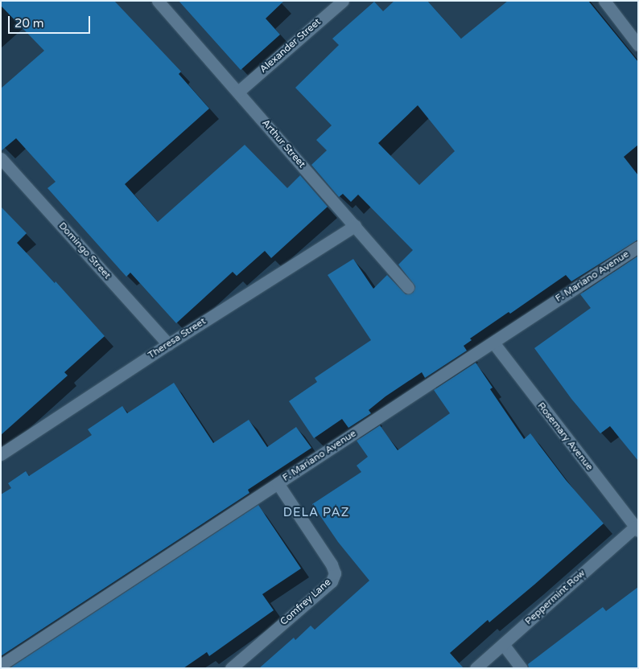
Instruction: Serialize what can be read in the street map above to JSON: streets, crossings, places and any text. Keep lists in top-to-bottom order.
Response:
{
  "streets": {
    "street": [
      "Alexander Street",
      "Arthur Street",
      "Domingo Street",
      "F. Mariano Avenue",
      "Theresa Street",
      "Rosemary Avenue",
      "Peppermint Row",
      "Comfrey Lane"
    ]
  },
  "crossings": [
    ["Alexander Street", "Arthur Street"],
    ["Arthur Street", "Theresa Street"],
    ["Domingo Street", "Theresa Street"],
    ["F. Mariano Avenue", "Rosemary Avenue"],
    ["F. Mariano Avenue", "Comfrey Lane"],
    ["Rosemary Avenue", "Peppermint Row"]
  ],
  "districts": ["DELA PAZ"],
  "scale_bar": "20 m"
}
